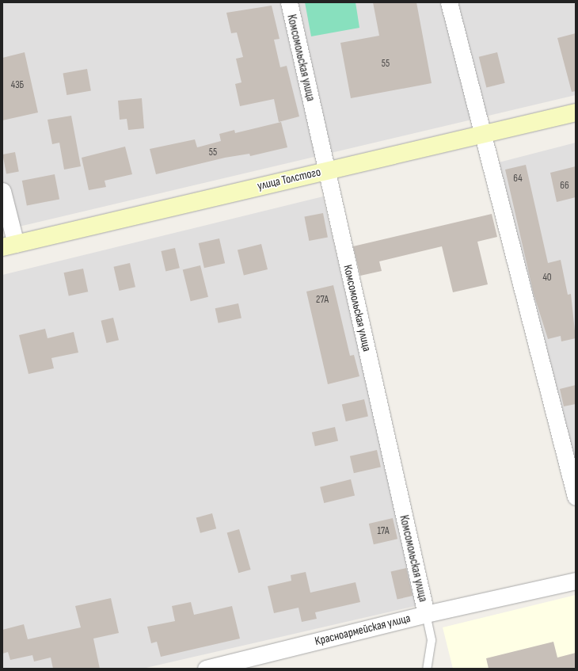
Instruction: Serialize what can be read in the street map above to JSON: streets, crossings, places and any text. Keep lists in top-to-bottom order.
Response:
{
  "streets": {
    "street": ["Комсомольская улица", "улица Толстого", "Красноармейская улица"]
  },
  "crossings": [
    ["Комсомольская улица", "улица Толстого"],
    ["Комсомольская улица", "Красноармейская улица"]
  ],
  "house_numbers": [
    "55",
    "43Б",
    "55",
    "64",
    "66",
    "40",
    "27А",
    "17А"
  ]
}
